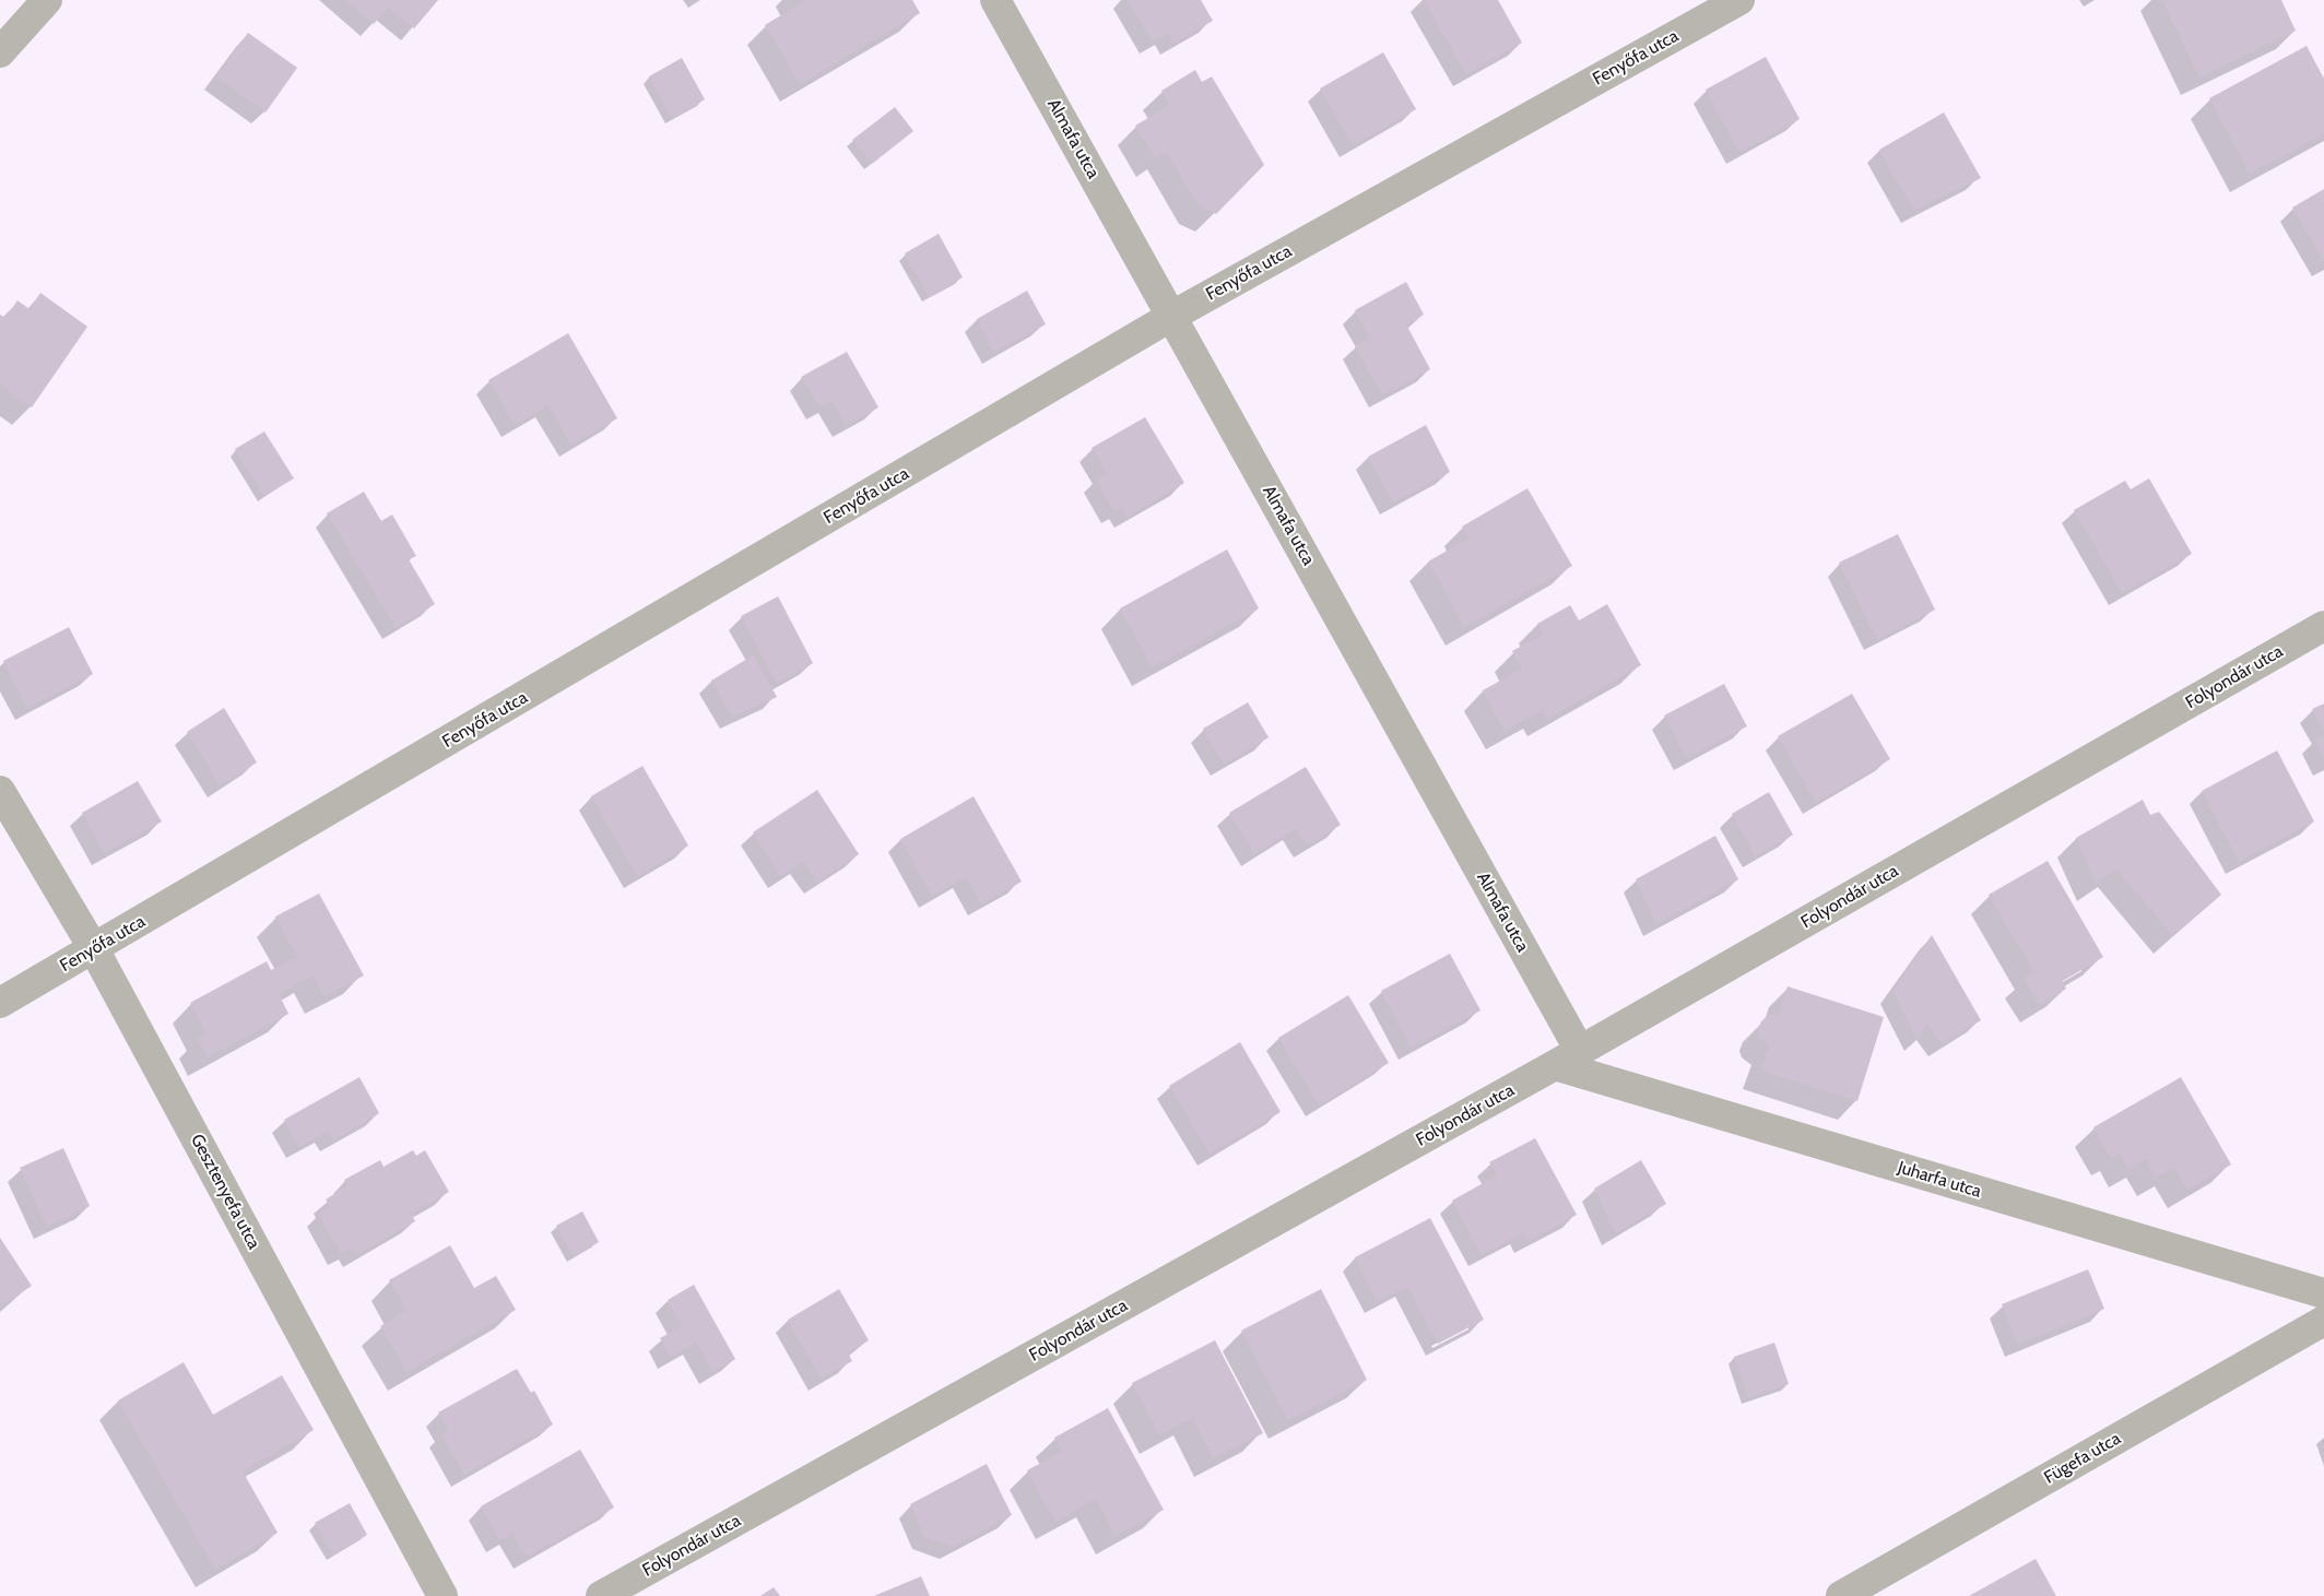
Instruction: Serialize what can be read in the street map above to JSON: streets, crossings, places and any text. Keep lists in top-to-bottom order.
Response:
{
  "streets": {
    "street": [
      "Fenyőfa utca",
      "Almafa utca",
      "Folyondár utca",
      "Juharfa utca",
      "Gesztenyefa utca",
      "Fügefa utca"
    ]
  },
  "crossings": [
    ["Fenyőfa utca", "Almafa utca"],
    ["Fenyőfa utca", "Gesztenyefa utca"],
    ["Almafa utca", "Folyondár utca"],
    ["Almafa utca", "Juharfa utca"],
    ["Folyondár utca", "Juharfa utca"]
  ]
}
